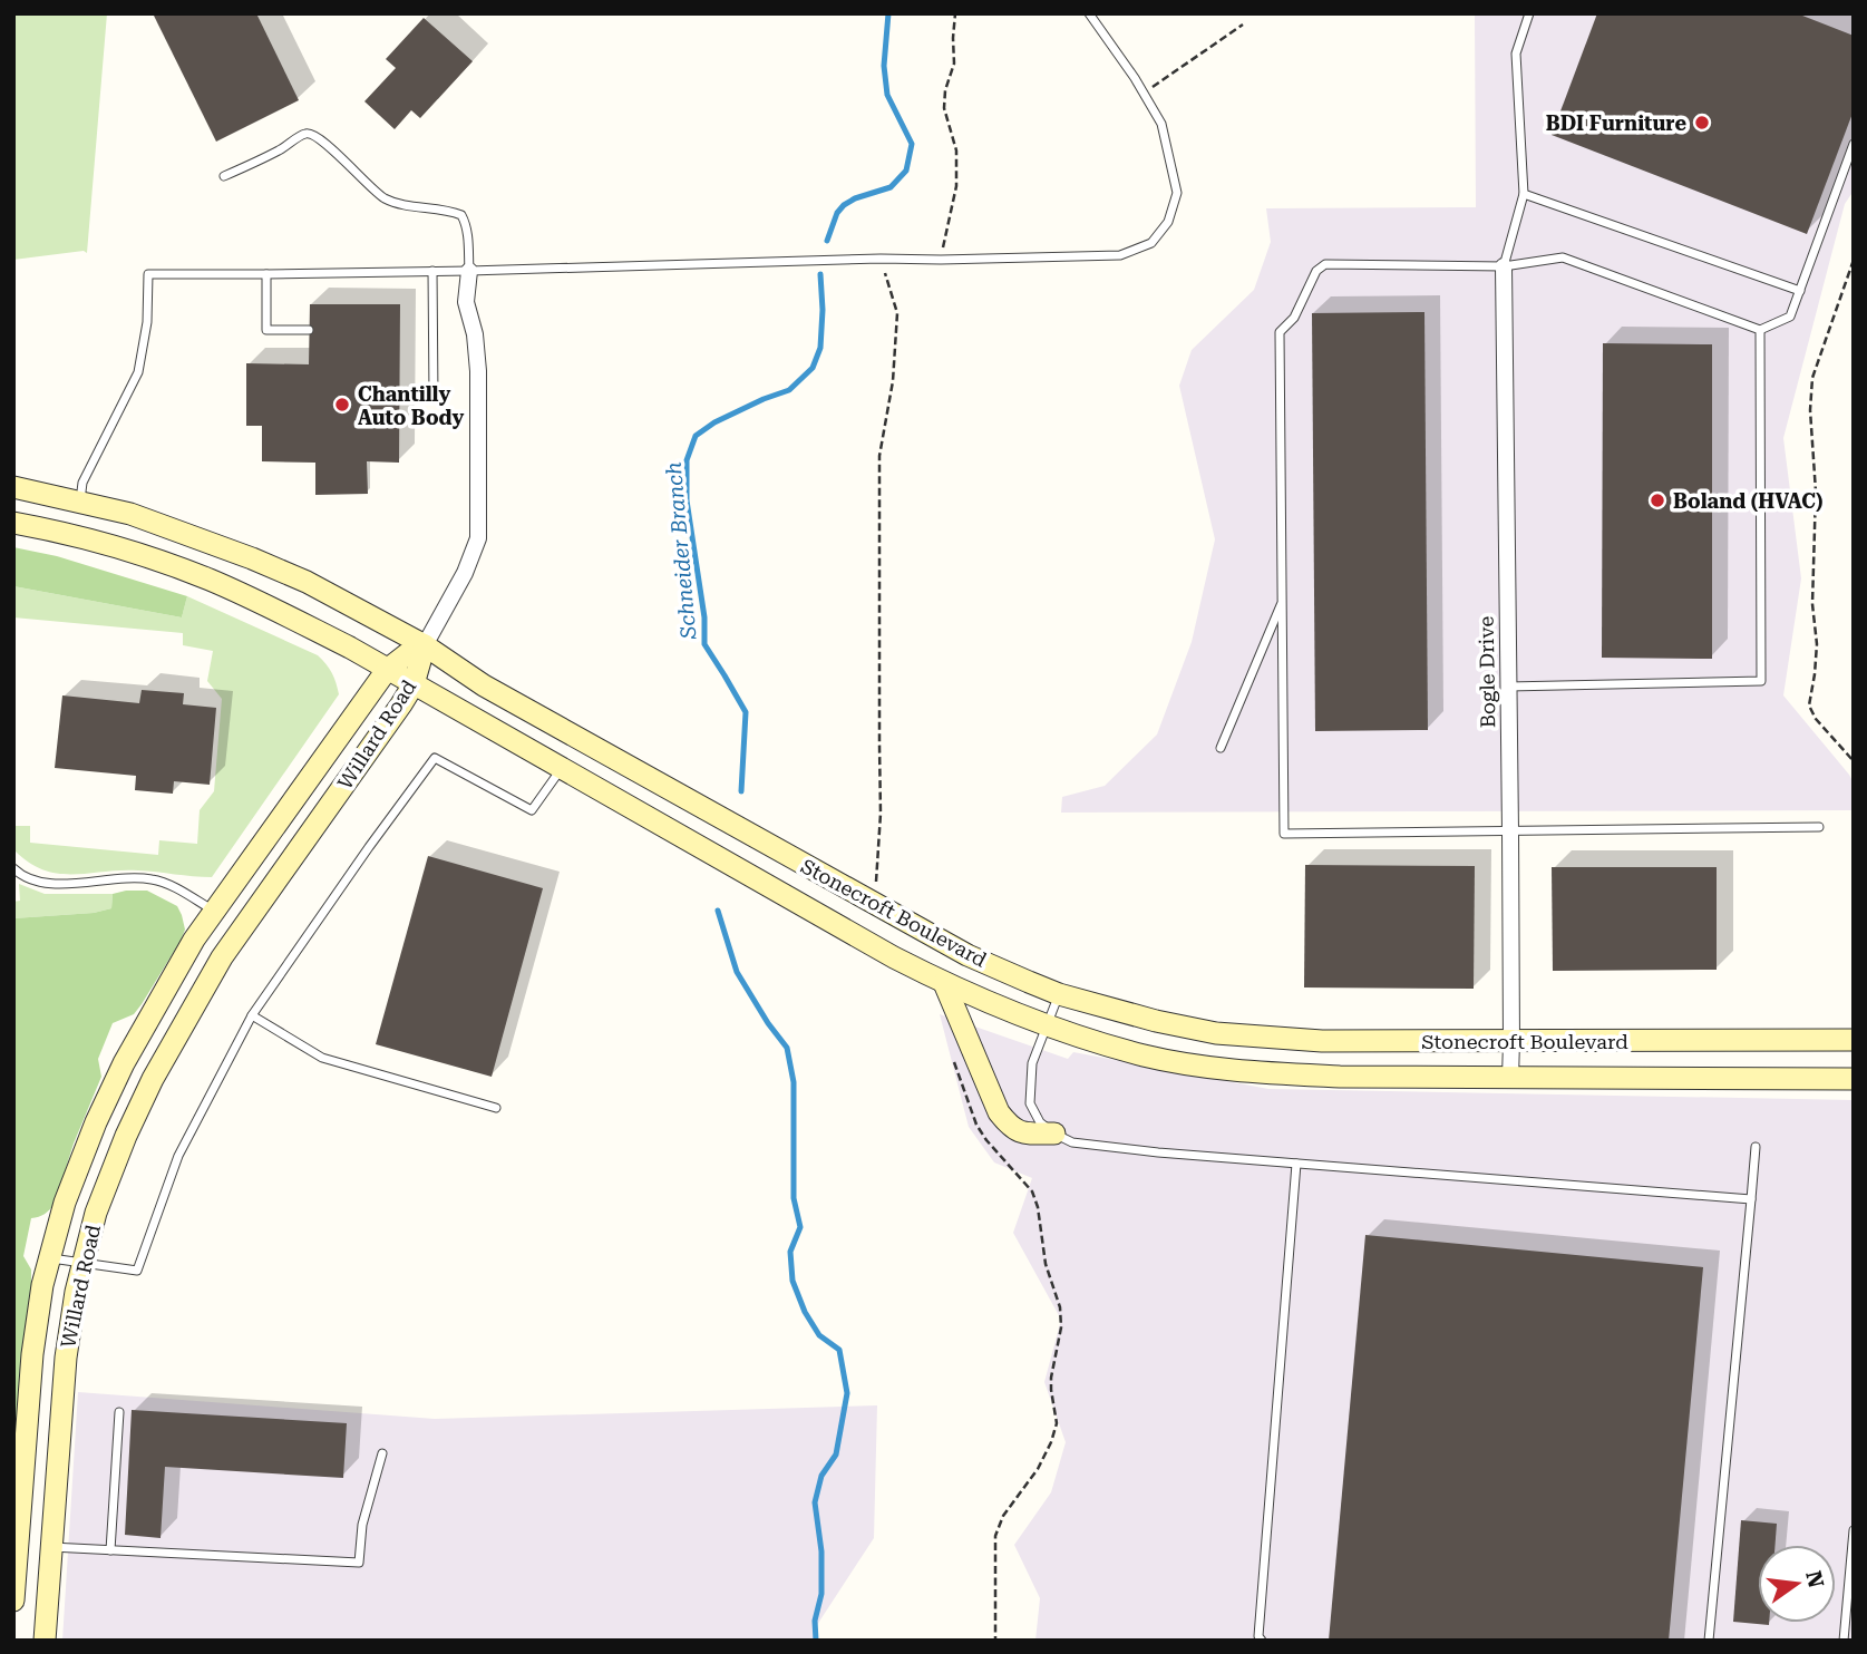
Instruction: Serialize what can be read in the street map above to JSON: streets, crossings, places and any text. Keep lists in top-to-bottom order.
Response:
{
  "streets": {
    "main road": ["Willard Road", "Stonecroft Boulevard"],
    "street": ["Bogle Drive"]
  },
  "crossings": [
    ["Bogle Drive", "Stonecroft Boulevard"],
    ["Willard Road", "Stonecroft Boulevard"]
  ],
  "water": ["Schneider Branch"],
  "places": ["BDI Furniture", "Chantilly Auto Body", "Boland (HVAC)"],
  "north": "right"
}
